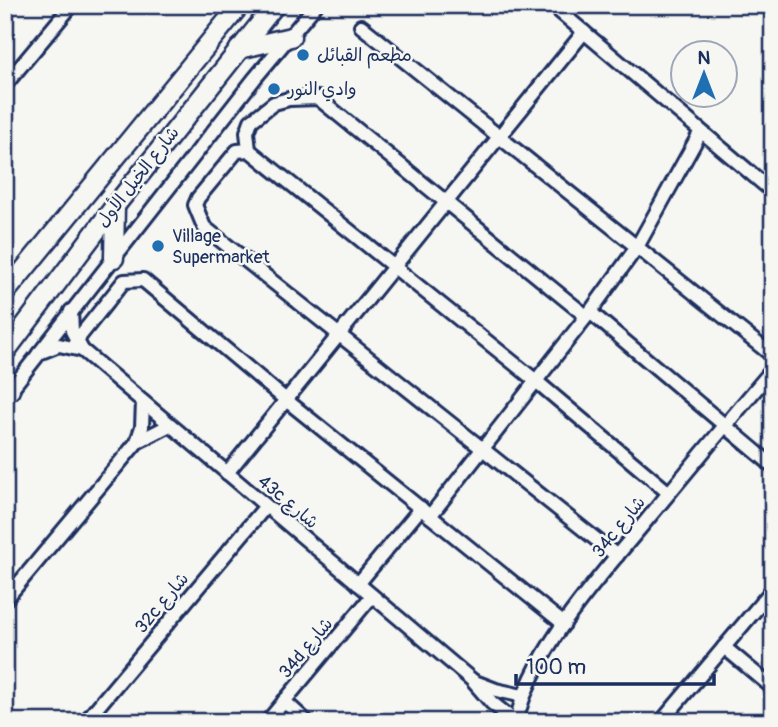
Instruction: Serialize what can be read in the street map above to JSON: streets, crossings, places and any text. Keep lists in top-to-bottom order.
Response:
{
  "streets": {
    "main road": ["شارع الخيل الأول"],
    "street": [
      "43c شارع",
      "34c شارع",
      "32c شارع",
      "34d شارع"
    ]
  },
  "crossings": [
    ["43c شارع", "34c شارع"],
    ["43c شارع", "32c شارع"],
    ["43c شارع", "34d شارع"]
  ],
  "places": ["مطعم القبائل", "وادي النور", "Village Supermarket"],
  "scale_bar": "100 m",
  "north": "top"
}
